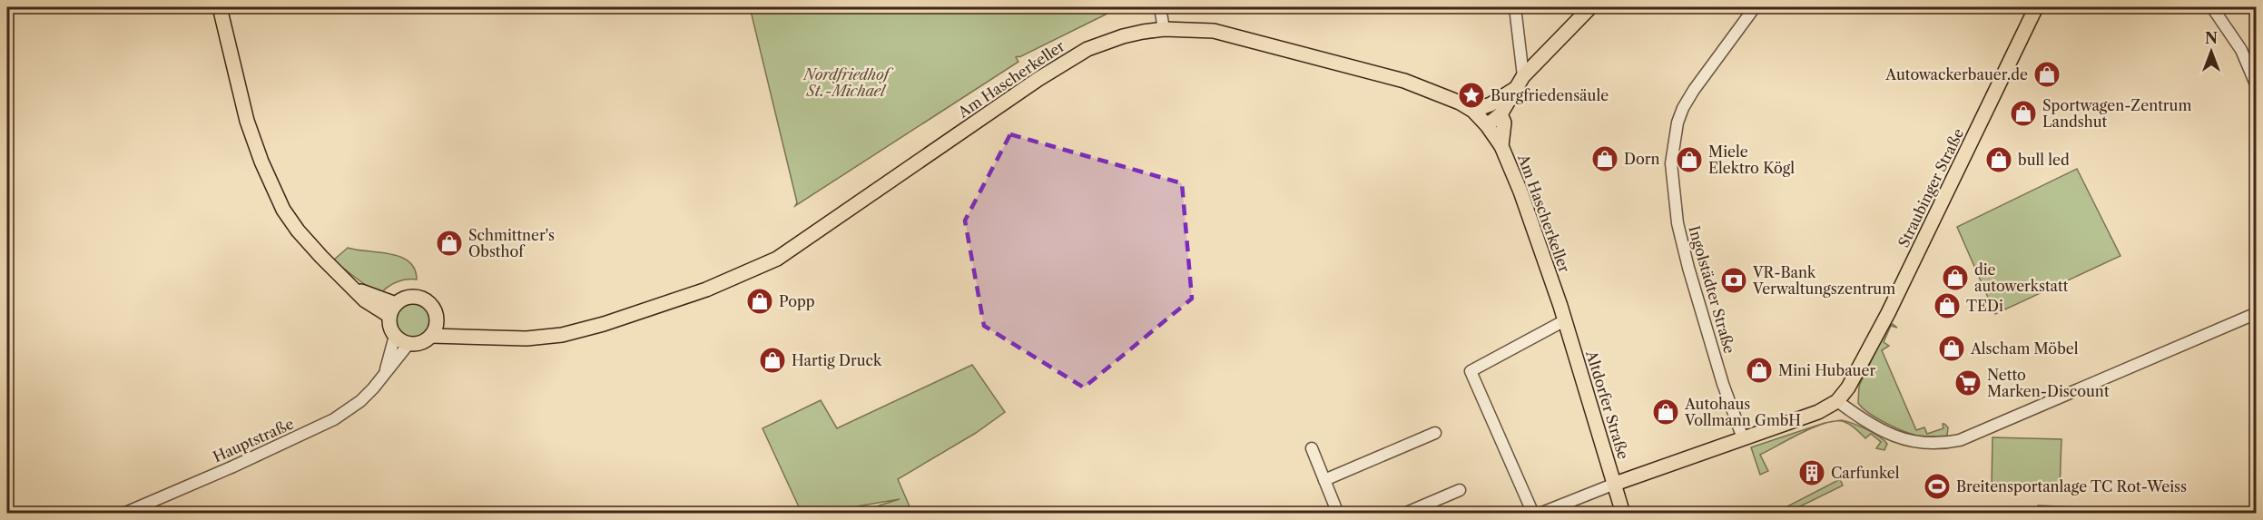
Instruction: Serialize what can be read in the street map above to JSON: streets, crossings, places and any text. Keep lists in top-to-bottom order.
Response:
{
  "streets": {
    "main road": ["Am Hascherkeller", "Straubinger Straße", "Altdorfer Straße"],
    "street": ["Ingolstädter Straße", "Hauptstraße"]
  },
  "crossings": [
    ["Am Hascherkeller", "Altdorfer Straße"],
    ["Straubinger Straße", "Ingolstädter Straße"],
    ["Straubinger Straße", "Altdorfer Straße"]
  ],
  "parks": ["Nordfriedhof St.-Michael"],
  "places": {
    "shop": [
      "Autowackerbauer.de",
      "Sportwagen-Zentrum Landshut",
      "Dorn",
      "Miele Elektro Kögl",
      "bull led",
      "Schmittner's Obsthof",
      "die autowerkstatt",
      "Popp",
      "TEDi",
      "Alscham Möbel",
      "Hartig Druck",
      "Mini Hubauer",
      "Autohaus Vollmann GmbH"
    ],
    "place": ["Burgfriedensäule"],
    "bank": ["VR-Bank Verwaltungszentrum"],
    "supermarket": ["Netto Marken-Discount"],
    "building": ["Carfunkel"],
    "sports": ["Breitensportanlage TC Rot-Weiss"]
  },
  "north": "top"
}
